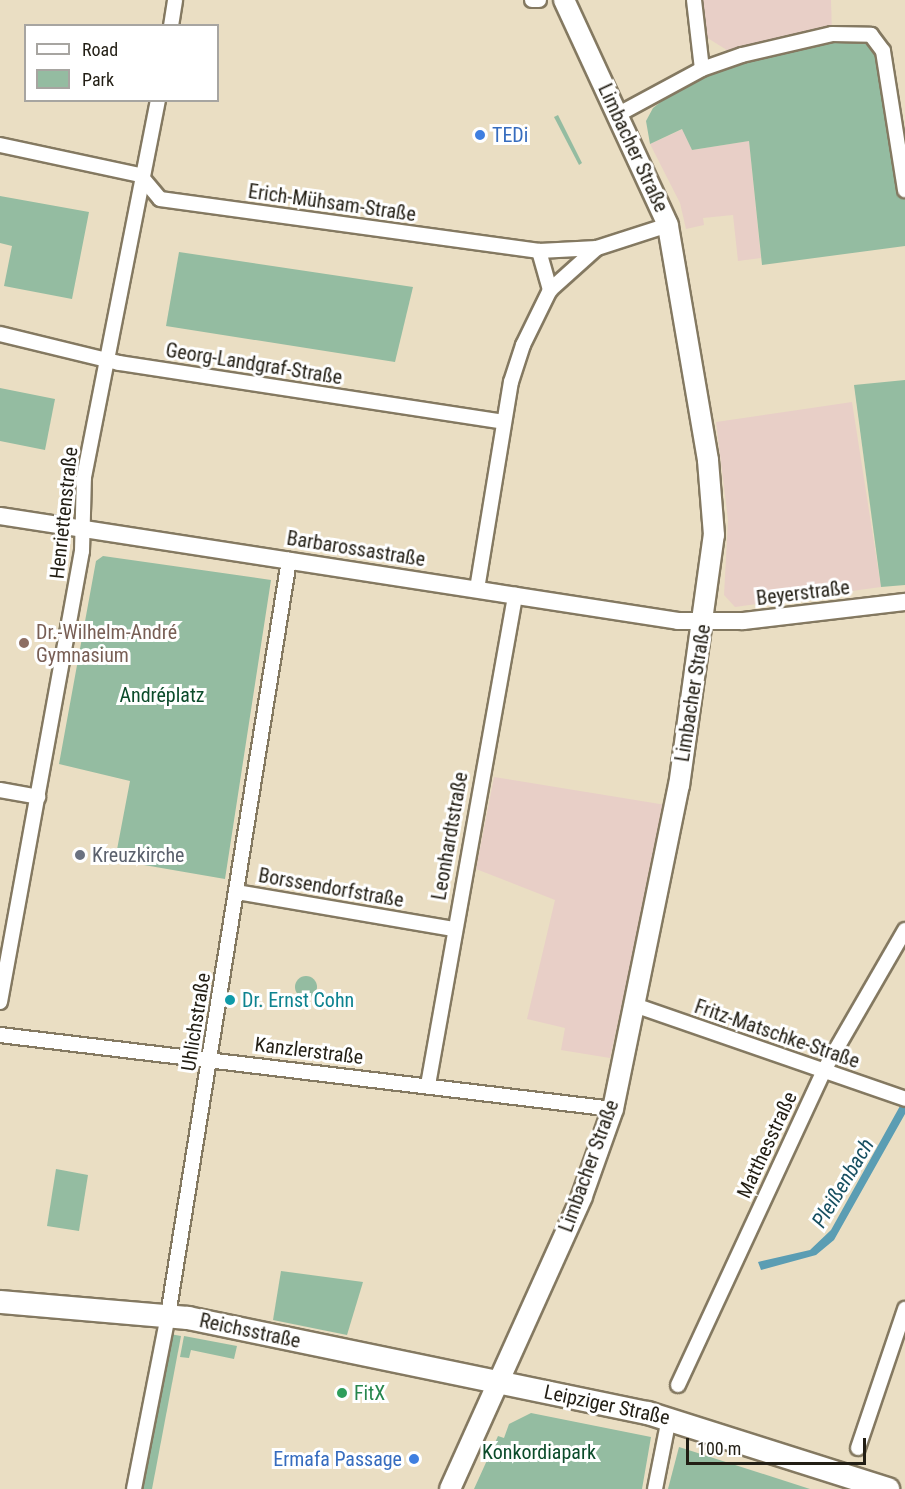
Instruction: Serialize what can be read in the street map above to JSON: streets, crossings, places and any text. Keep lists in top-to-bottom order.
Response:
{
  "streets": {
    "main road": ["Limbacher Straße", "Reichsstraße", "Leipziger Straße"],
    "street": [
      "Erich-Mühsam-Straße",
      "Georg-Landgraf-Straße",
      "Henriettenstraße",
      "Barbarossastraße",
      "Beyerstraße",
      "Leonhardtstraße",
      "Borssendorfstraße",
      "Uhlichstraße",
      "Fritz-Matschke-Straße",
      "Kanzlerstraße",
      "Matthesstraße"
    ]
  },
  "crossings": [
    ["Limbacher Straße", "Erich-Mühsam-Straße"],
    ["Limbacher Straße", "Barbarossastraße"],
    ["Limbacher Straße", "Beyerstraße"],
    ["Limbacher Straße", "Fritz-Matschke-Straße"],
    ["Limbacher Straße", "Kanzlerstraße"],
    ["Limbacher Straße", "Reichsstraße"],
    ["Limbacher Straße", "Leipziger Straße"],
    ["Erich-Mühsam-Straße", "Henriettenstraße"],
    ["Georg-Landgraf-Straße", "Henriettenstraße"],
    ["Henriettenstraße", "Barbarossastraße"],
    ["Barbarossastraße", "Beyerstraße"],
    ["Barbarossastraße", "Leonhardtstraße"],
    ["Barbarossastraße", "Uhlichstraße"],
    ["Leonhardtstraße", "Borssendorfstraße"],
    ["Leonhardtstraße", "Kanzlerstraße"],
    ["Borssendorfstraße", "Uhlichstraße"],
    ["Uhlichstraße", "Kanzlerstraße"],
    ["Uhlichstraße", "Reichsstraße"],
    ["Fritz-Matschke-Straße", "Matthesstraße"],
    ["Reichsstraße", "Leipziger Straße"]
  ],
  "water": ["Pleißenbach"],
  "parks": ["Andréplatz", "Konkordiapark"],
  "places": [
    "TEDi",
    "Dr.-Wilhelm-André Gymnasium",
    "Kreuzkirche",
    "Dr. Ernst Cohn",
    "FitX",
    "Ermafa Passage"
  ],
  "legend": ["Road", "Park"],
  "scale_bar": "100 m"
}
